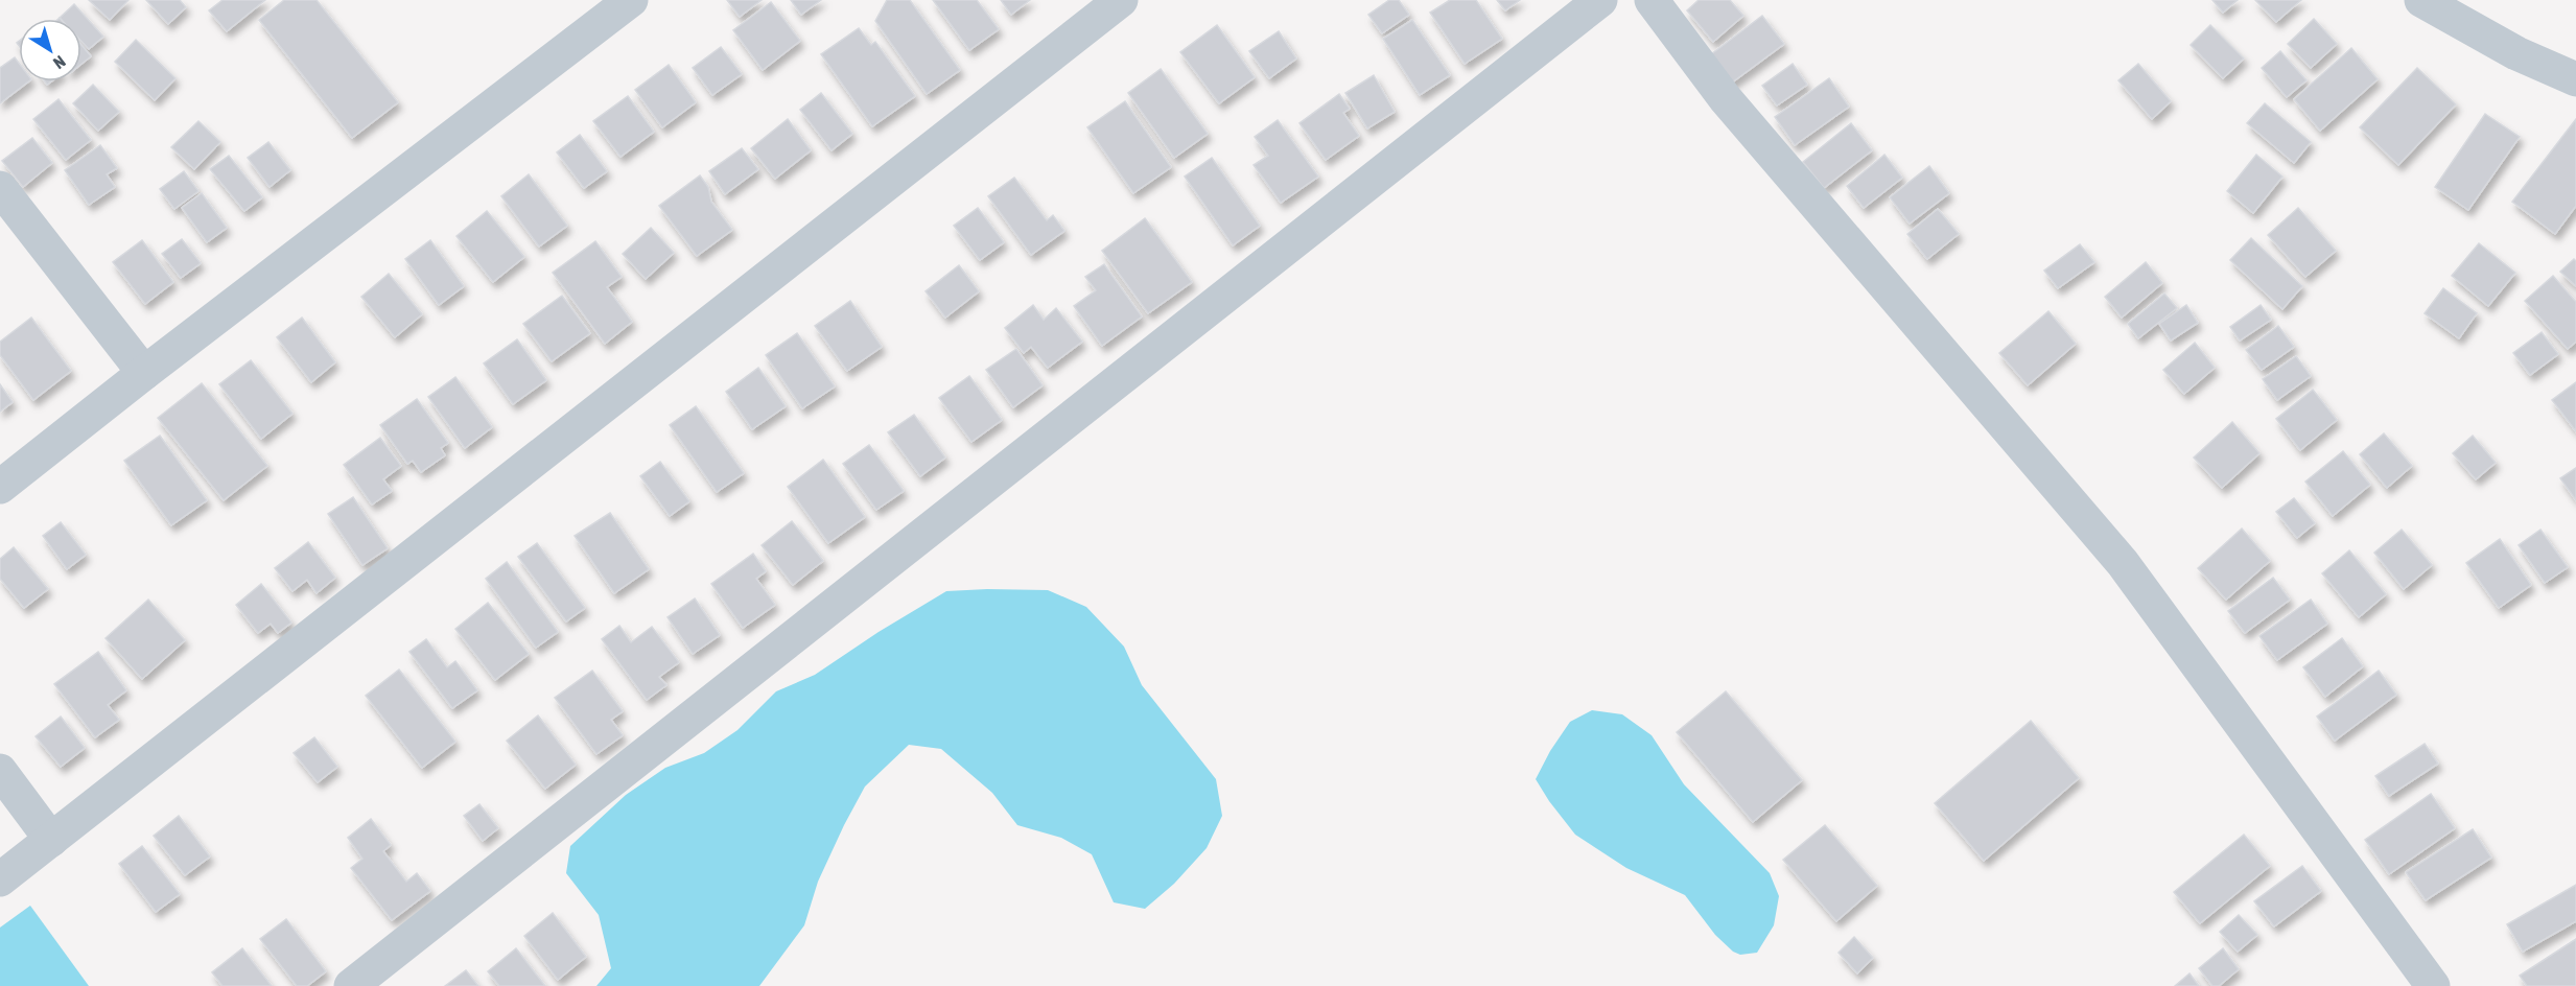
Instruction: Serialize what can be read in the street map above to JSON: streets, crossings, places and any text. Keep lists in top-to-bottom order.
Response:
{
  "north": "bottom right"
}
